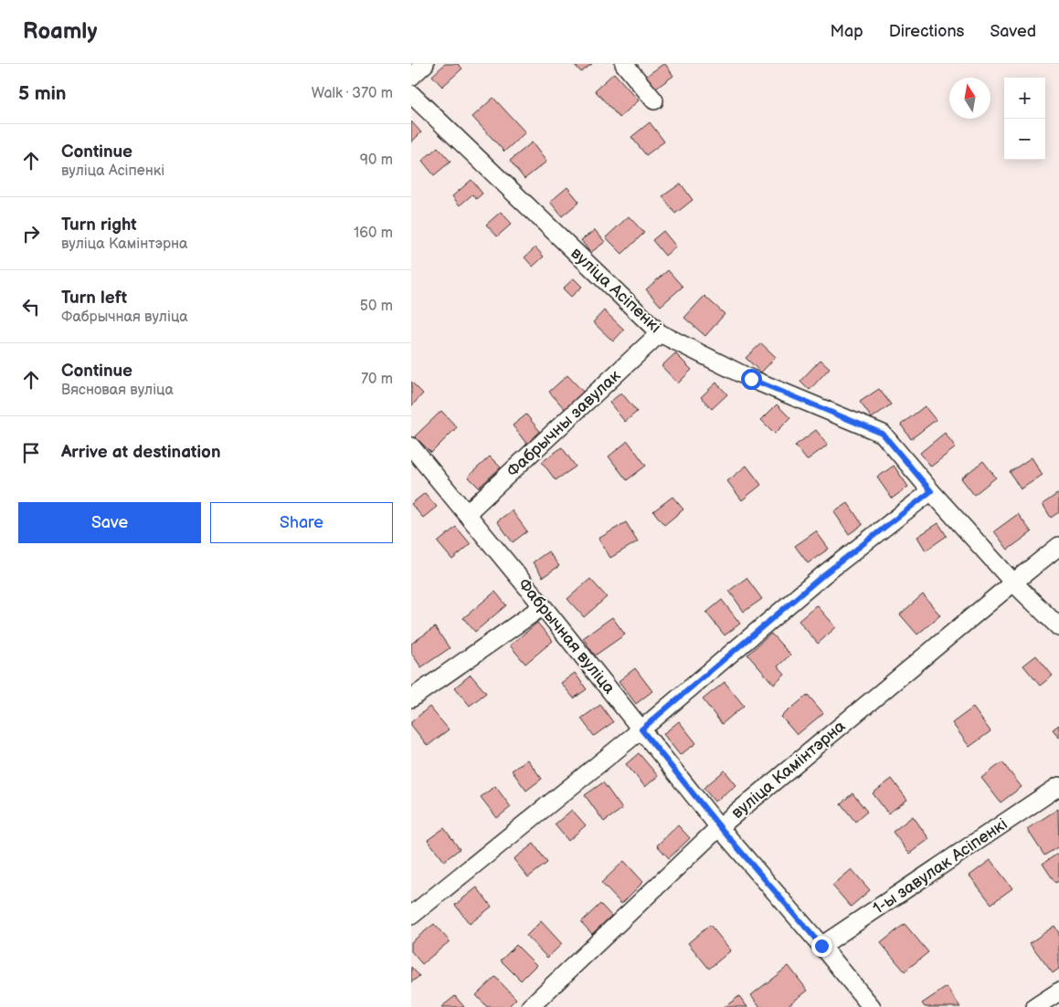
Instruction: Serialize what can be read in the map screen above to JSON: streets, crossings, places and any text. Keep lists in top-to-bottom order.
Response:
{
  "streets": {
    "street": [
      "вуліца Асіпенкі",
      "Фабрычны завулак",
      "Фабрычная вуліца",
      "вуліца Камінтэрна",
      "1-ы завулак Асіпенкі"
    ]
  },
  "crossings": [
    ["вуліца Асіпенкі", "Фабрычны завулак"],
    ["вуліца Асіпенкі", "вуліца Камінтэрна"],
    ["Фабрычны завулак", "Фабрычная вуліца"],
    ["Фабрычная вуліца", "вуліца Камінтэрна"],
    ["Фабрычная вуліца", "1-ы завулак Асіпенкі"]
  ],
  "north": "top",
  "page": {
    "header": "Roamly",
    "nav": ["Map", "Directions", "Saved"],
    "heading": ["5 min", "Walk · 370 m"],
    "map_buttons": ["+", "−"],
    "list": [
      ["Continue", "вуліца Асіпенкі", "90 m"],
      ["Turn right", "вуліца Камінтэрна", "160 m"],
      ["Turn left", "Фабрычная вуліца", "50 m"],
      ["Continue", "Вясновая вуліца", "70 m"],
      "Arrive at destination"
    ],
    "buttons": ["Save", "Share"]
  }
}
